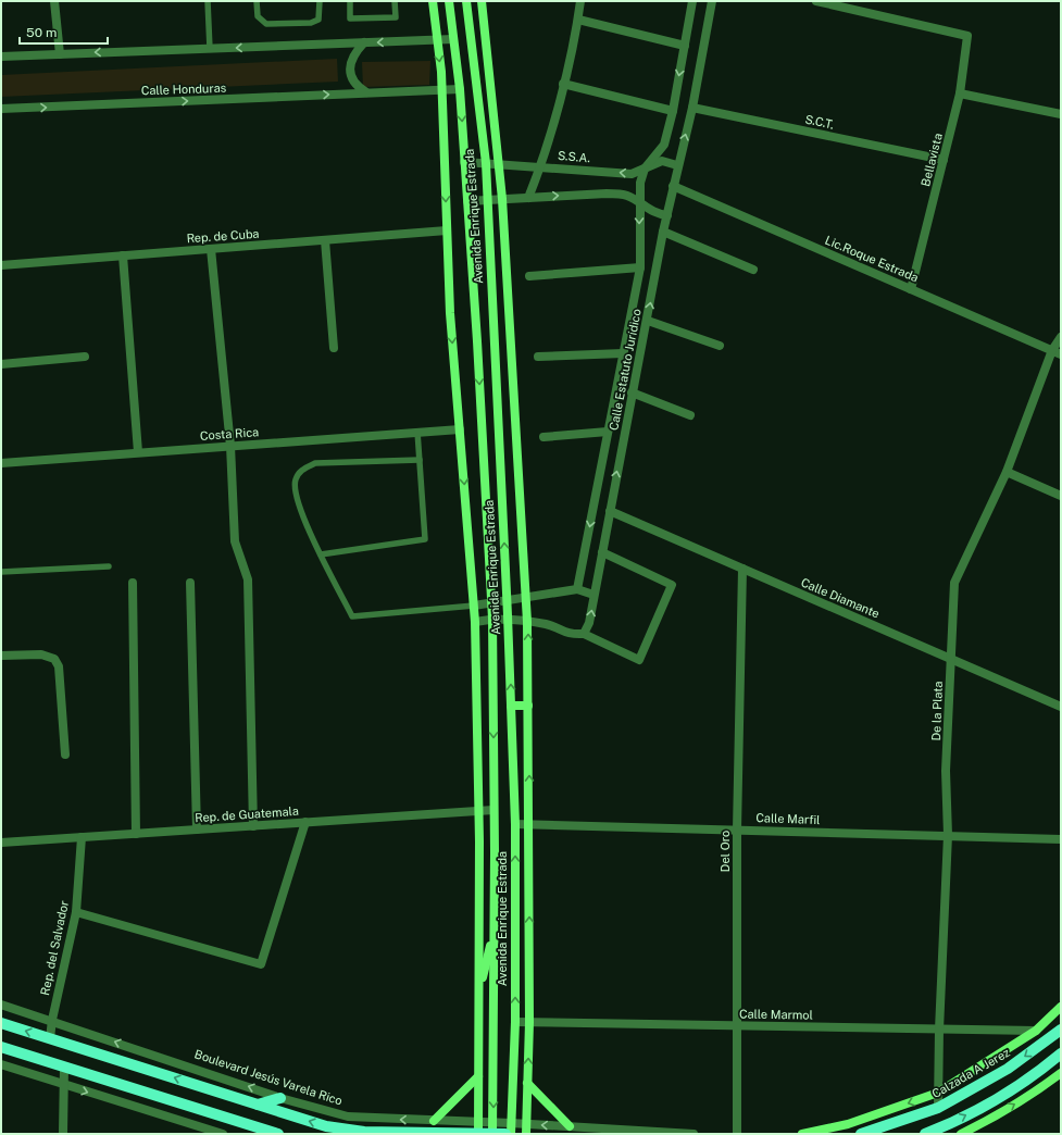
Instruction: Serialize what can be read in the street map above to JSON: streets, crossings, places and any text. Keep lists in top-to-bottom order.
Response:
{
  "streets": {
    "main road": ["Calzada A Jerez", "Boulevard Jesús Varela Rico"],
    "street": [
      "Calle Honduras",
      "S.C.T.",
      "S.S.A.",
      "Bellavista",
      "Avenida Enrique Estrada",
      "Rep. de Cuba",
      "Lic.Roque Estrada",
      "Calle Estatuto Jurídico",
      "Costa Rica",
      "Calle Diamante",
      "De la Plata",
      "Rep. de Guatemala",
      "Calle Marfil",
      "Del Oro",
      "Rep. del Salvador",
      "Calle Marmol"
    ]
  },
  "crossings": [
    ["Calle Honduras", "Avenida Enrique Estrada"],
    ["S.C.T.", "Bellavista"],
    ["S.C.T.", "Calle Estatuto Jurídico"],
    ["S.S.A.", "Avenida Enrique Estrada"],
    ["S.S.A.", "Calle Estatuto Jurídico"],
    ["Bellavista", "Lic.Roque Estrada"],
    ["Avenida Enrique Estrada", "Rep. de Guatemala"],
    ["Avenida Enrique Estrada", "Calle Marfil"],
    ["Avenida Enrique Estrada", "Calle Marmol"],
    ["Avenida Enrique Estrada", "Boulevard Jesús Varela Rico"],
    ["Lic.Roque Estrada", "Calle Estatuto Jurídico"],
    ["Lic.Roque Estrada", "De la Plata"],
    ["Calle Estatuto Jurídico", "Calle Diamante"],
    ["Calle Diamante", "De la Plata"],
    ["Calle Diamante", "Del Oro"],
    ["De la Plata", "Calle Marfil"],
    ["De la Plata", "Calle Marmol"],
    ["De la Plata", "Calzada A Jerez"],
    ["Rep. de Guatemala", "Rep. del Salvador"],
    ["Calle Marfil", "Del Oro"],
    ["Del Oro", "Calle Marmol"],
    ["Rep. del Salvador", "Boulevard Jesús Varela Rico"]
  ],
  "scale_bar": "50 m"
}
